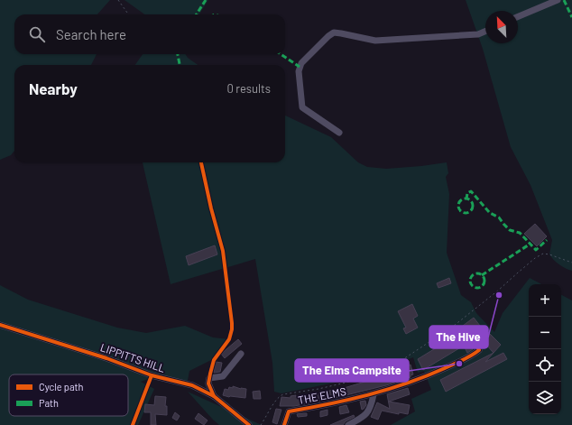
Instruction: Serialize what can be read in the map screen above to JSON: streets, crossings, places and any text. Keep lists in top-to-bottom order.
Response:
{
  "streets": {
    "street": ["LIPPITTS HILL", "THE ELMS"]
  },
  "places": ["The Hive", "The Elms Campsite"],
  "legend": ["Cycle path", "Path"],
  "north": "top left",
  "page": {
    "search": "Search here",
    "heading": ["Nearby", "0 results"],
    "map_buttons": ["+", "−"]
  }
}
